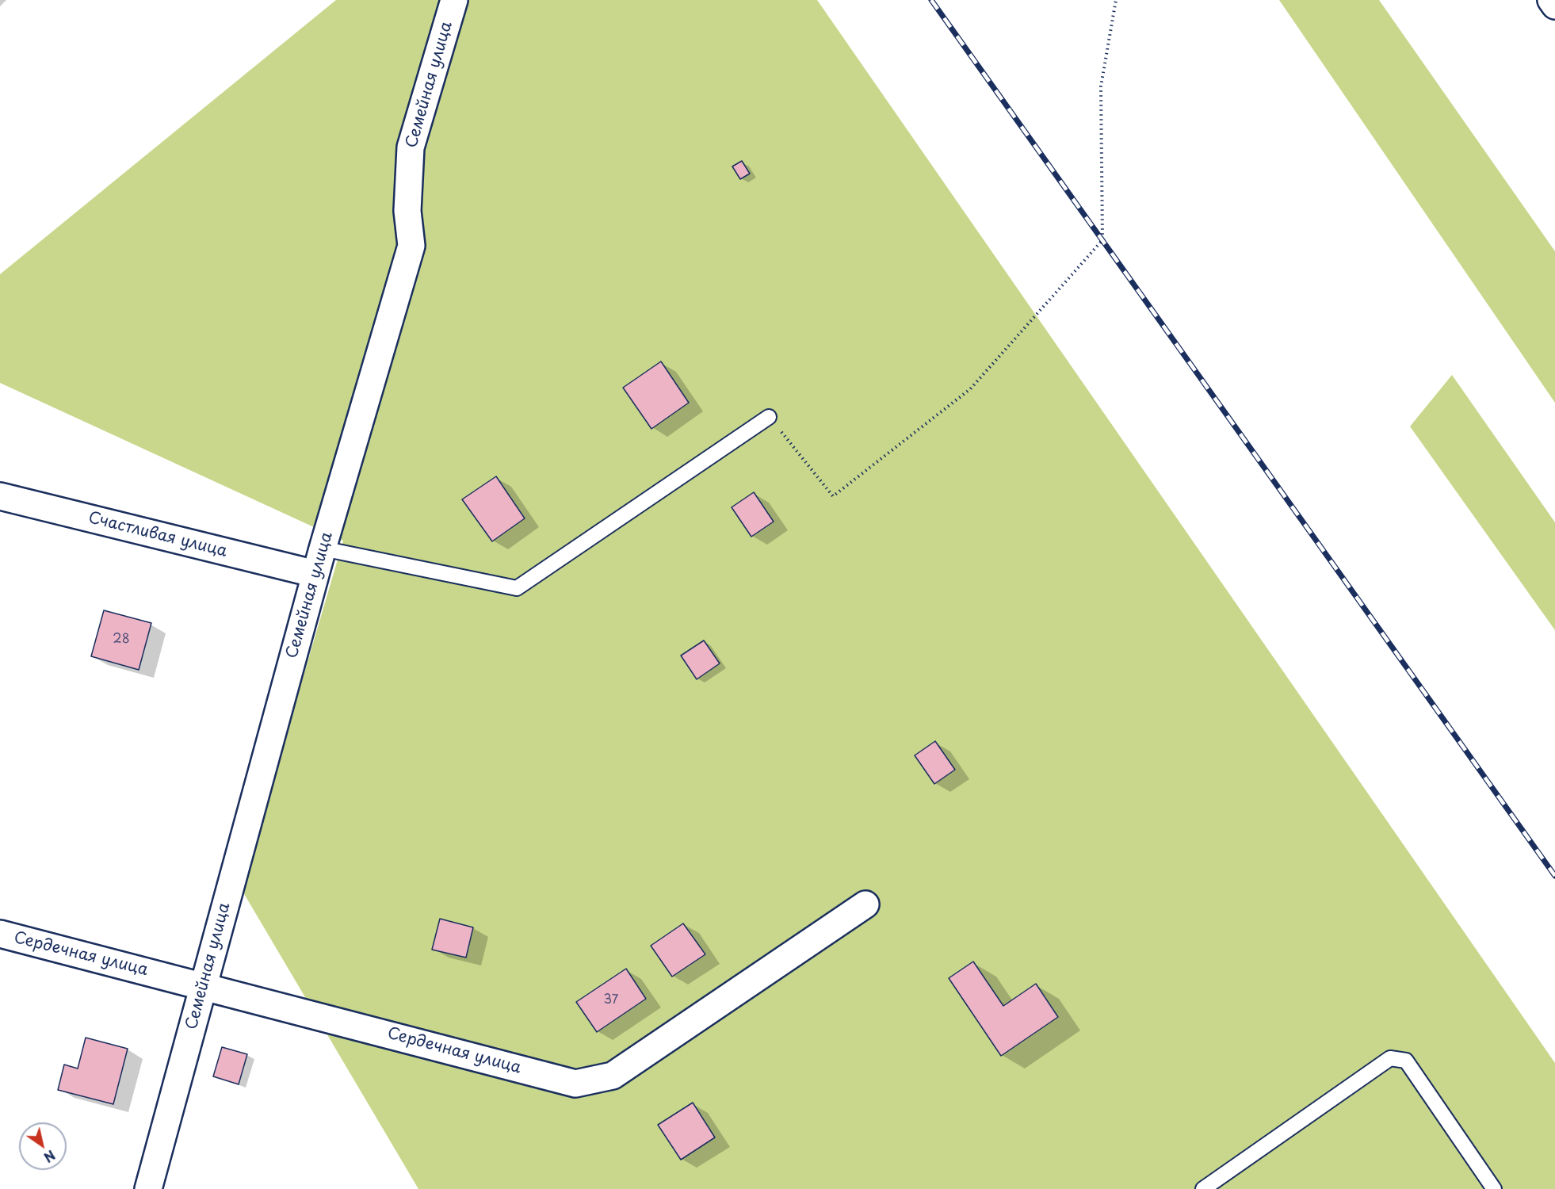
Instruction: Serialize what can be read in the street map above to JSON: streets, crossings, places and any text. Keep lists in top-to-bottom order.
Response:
{
  "streets": {
    "street": ["Семейная улица", "Счастливая улица", "Сердечная улица"]
  },
  "crossings": [
    ["Семейная улица", "Счастливая улица"],
    ["Семейная улица", "Сердечная улица"]
  ],
  "house_numbers": ["28", "37"],
  "north": "bottom right"
}
